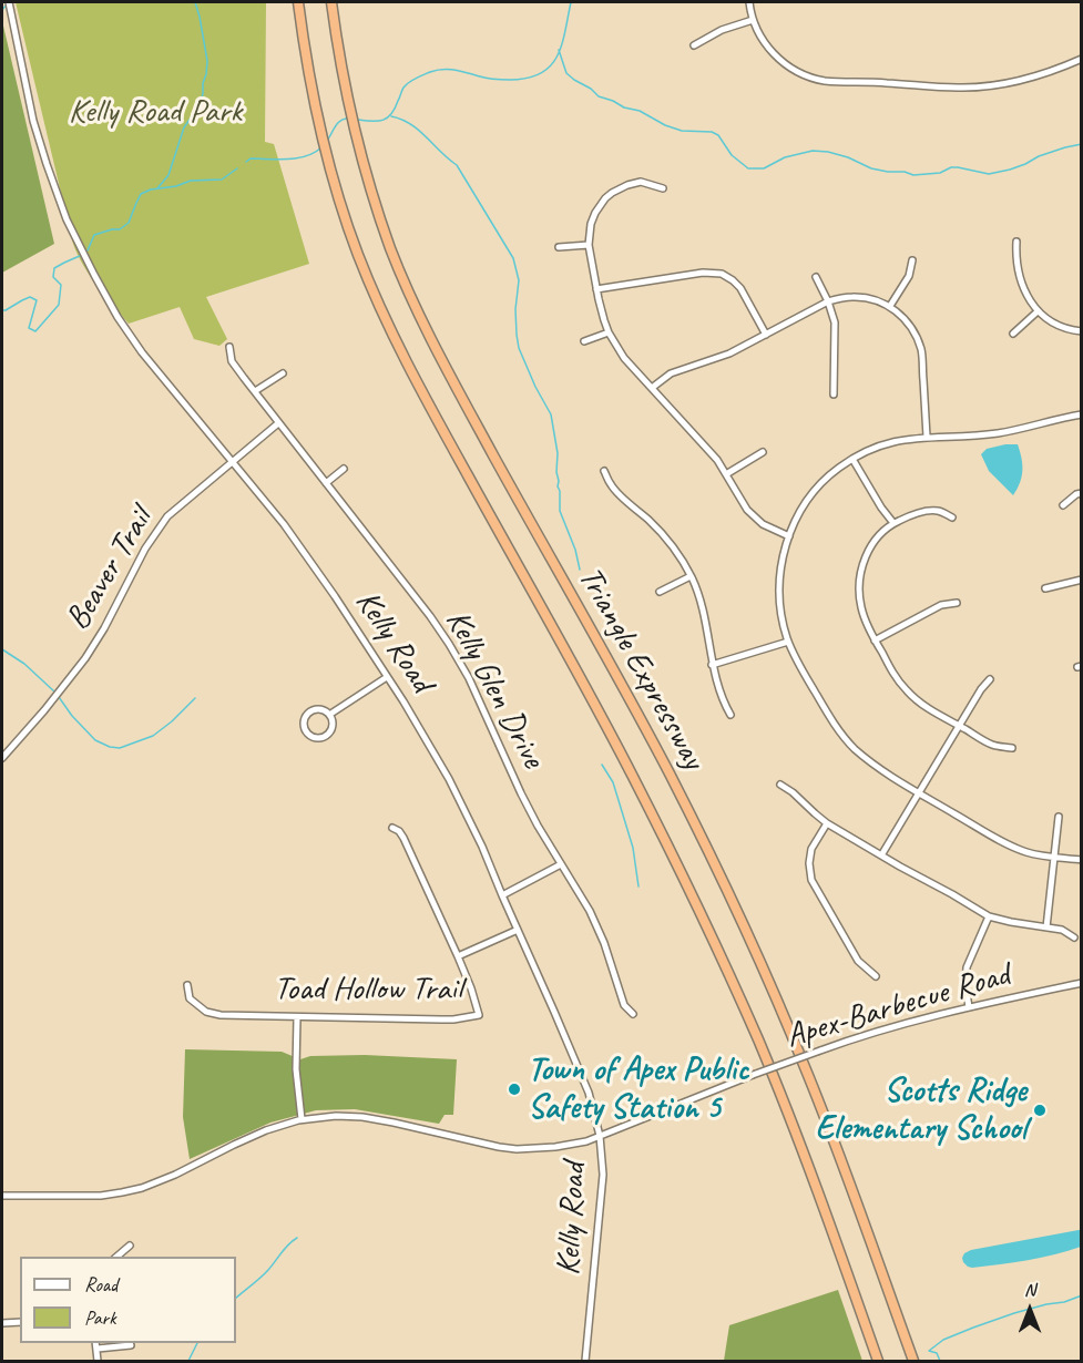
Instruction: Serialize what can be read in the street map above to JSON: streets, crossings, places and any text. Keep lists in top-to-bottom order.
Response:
{
  "streets": {
    "highway": ["Triangle Expressway"],
    "street": [
      "Beaver Trail",
      "Kelly Road",
      "Kelly Glen Drive",
      "Toad Hollow Trail",
      "Apex-Barbecue Road"
    ]
  },
  "crossings": [
    ["Beaver Trail", "Kelly Road"],
    ["Beaver Trail", "Kelly Glen Drive"],
    ["Kelly Road", "Apex-Barbecue Road"]
  ],
  "parks": ["Kelly Road Park"],
  "places": ["Town of Apex Public Safety Station 5", "Scotts Ridge Elementary School"],
  "legend": ["Road", "Park"],
  "north": "top"
}
